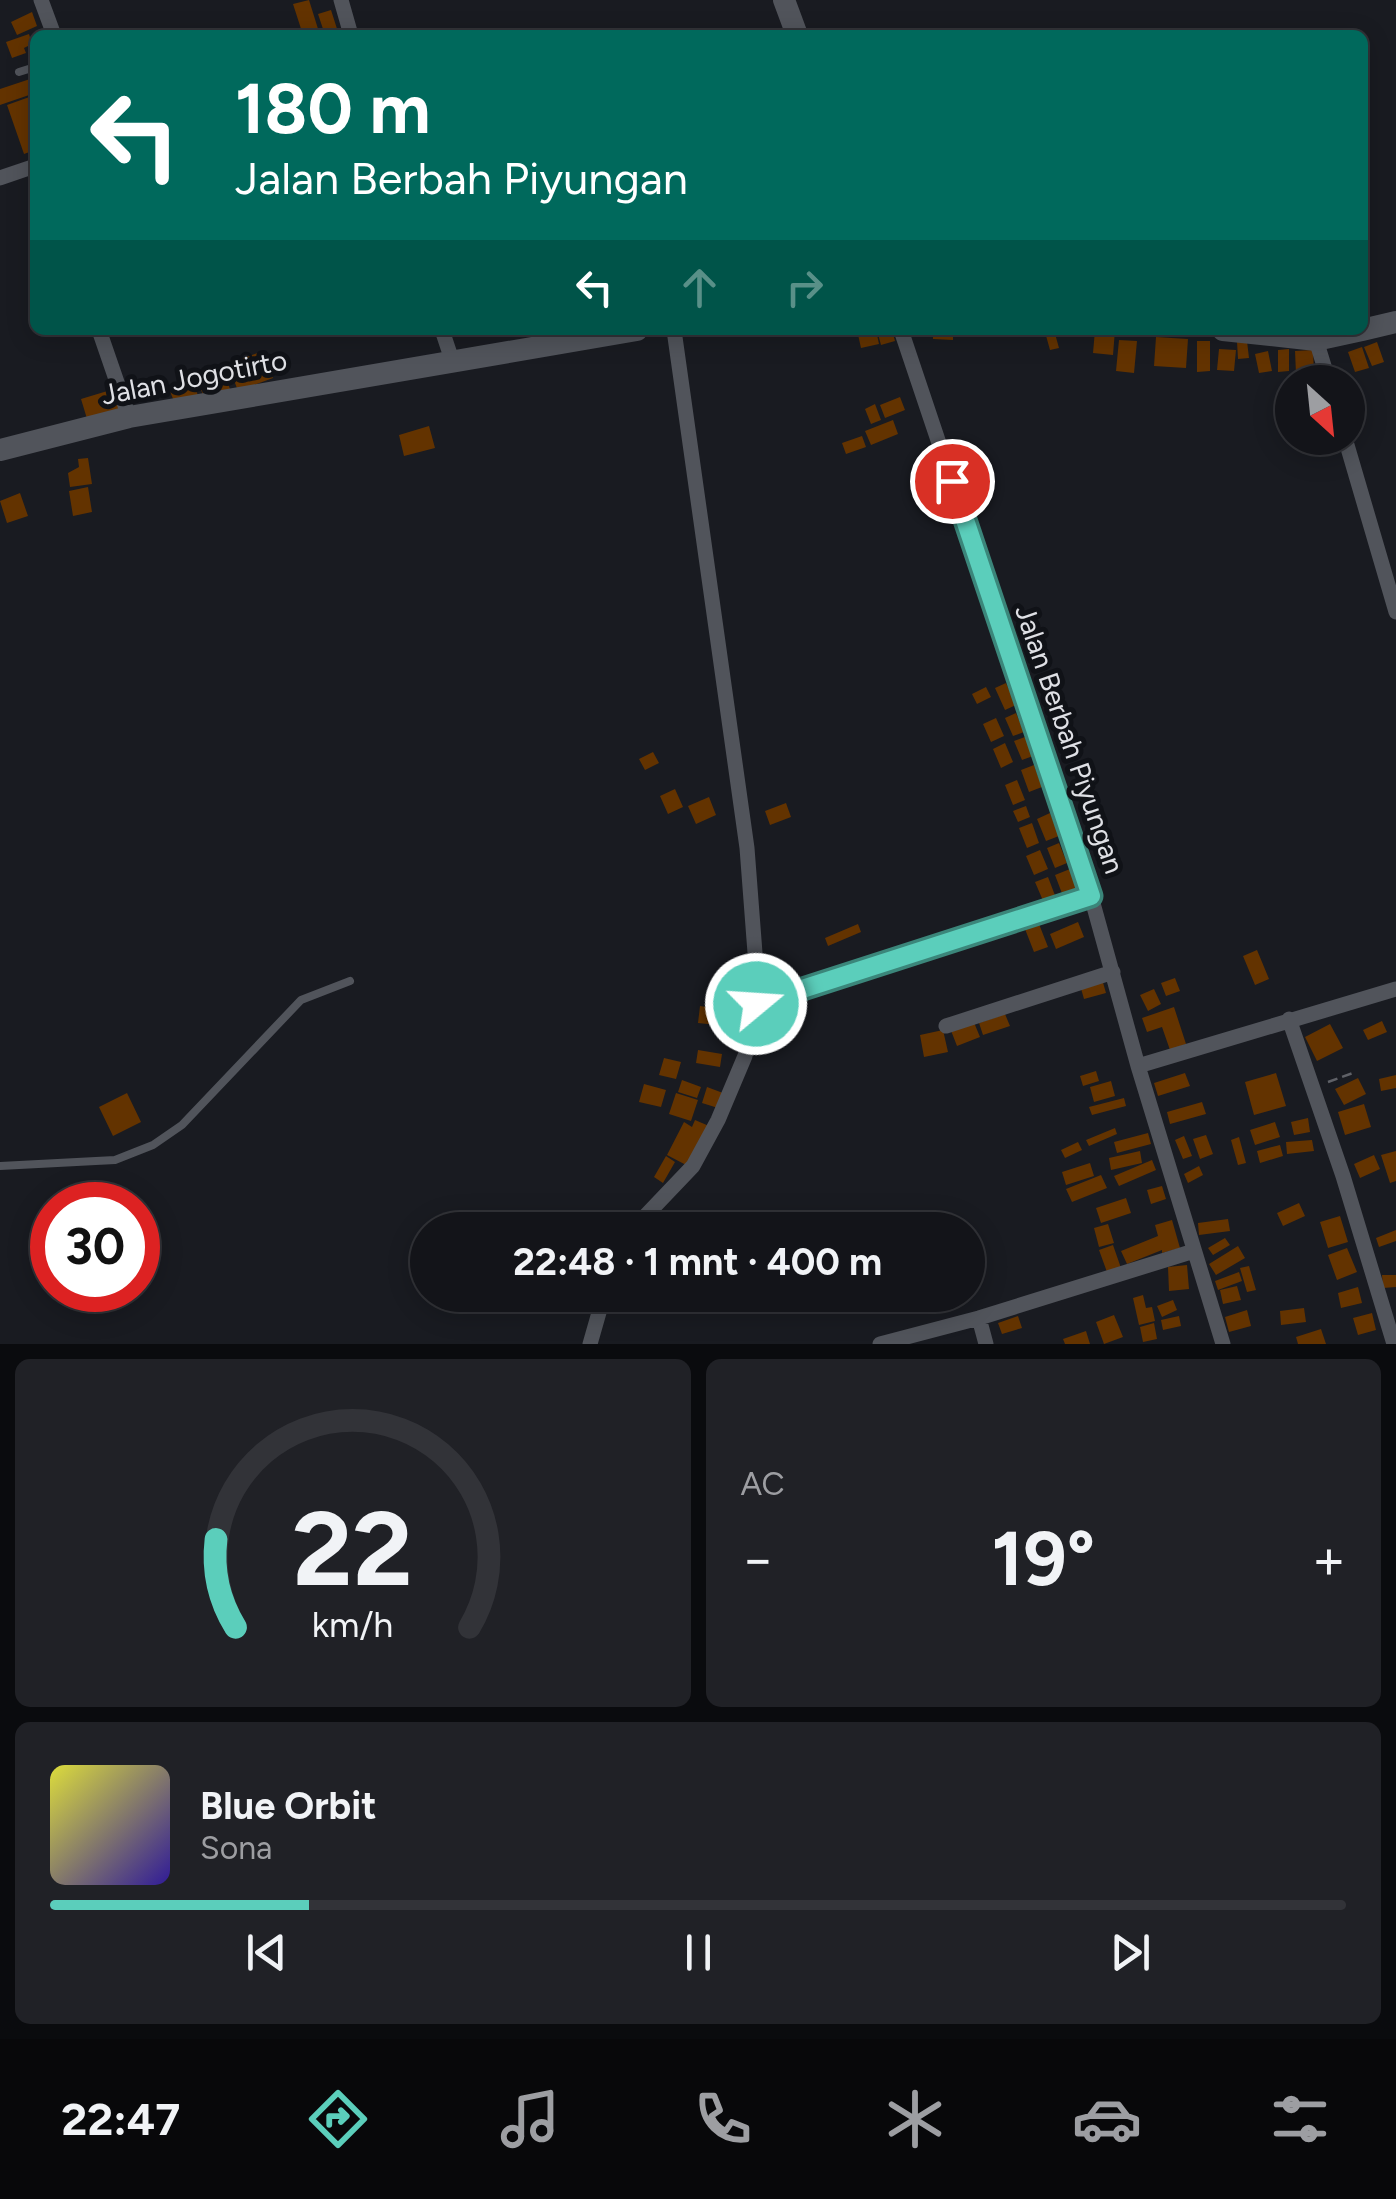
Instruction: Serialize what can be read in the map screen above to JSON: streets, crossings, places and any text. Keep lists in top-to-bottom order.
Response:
{
  "streets": {
    "street": ["Jalan Jogotirto", "Jalan Berbah Piyungan"]
  },
  "north": "bottom right",
  "page": {
    "turn": ["180 m", "Jalan Berbah Piyungan"],
    "limit": "30",
    "trip": "22:48 · 1 mnt · 400 m",
    "tile": "AC",
    "heat": ["−", "19°", "+"],
    "song": ["Blue Orbit", "Sona"],
    "tabs": "22:47",
    "gauge": ["22", "km/h"]
  }
}
